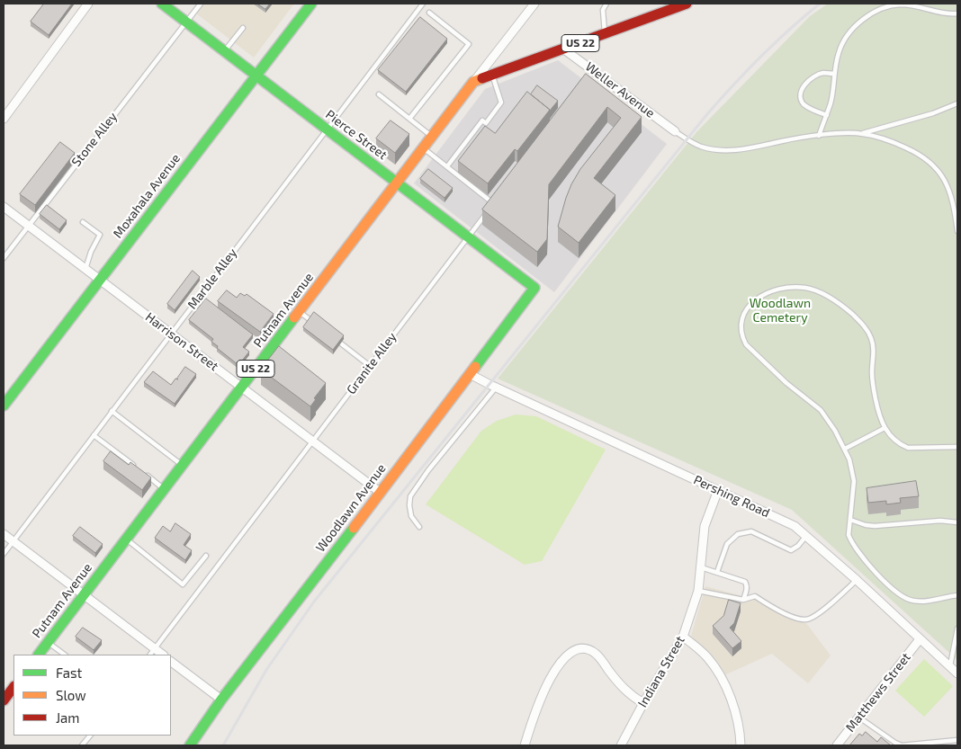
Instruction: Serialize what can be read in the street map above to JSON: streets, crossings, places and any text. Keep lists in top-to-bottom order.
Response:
{
  "streets": {
    "street": [
      "US 22",
      "Weller Avenue",
      "Pierce Street",
      "Moxahala Avenue",
      "Putnam Avenue",
      "Harrison Street",
      "Pershing Road",
      "Woodlawn Avenue",
      "Indiana Street",
      "Matthews Street"
    ],
    "lane": ["Stone Alley", "Marble Alley", "Granite Alley"]
  },
  "crossings": [
    ["US 22", "Weller Avenue"],
    ["US 22", "Putnam Avenue"],
    ["Pierce Street", "Stone Alley"],
    ["Pierce Street", "Moxahala Avenue"],
    ["Pierce Street", "Marble Alley"],
    ["Pierce Street", "Putnam Avenue"],
    ["Pierce Street", "Granite Alley"],
    ["Pierce Street", "Woodlawn Avenue"],
    ["Stone Alley", "Harrison Street"],
    ["Moxahala Avenue", "Harrison Street"],
    ["Marble Alley", "Harrison Street"],
    ["Putnam Avenue", "Harrison Street"],
    ["Harrison Street", "Granite Alley"],
    ["Harrison Street", "Woodlawn Avenue"],
    ["Pershing Road", "Woodlawn Avenue"],
    ["Pershing Road", "Indiana Street"],
    ["Pershing Road", "Matthews Street"]
  ],
  "parks": ["Woodlawn Cemetery"],
  "legend": ["Fast", "Slow", "Jam"]
}
